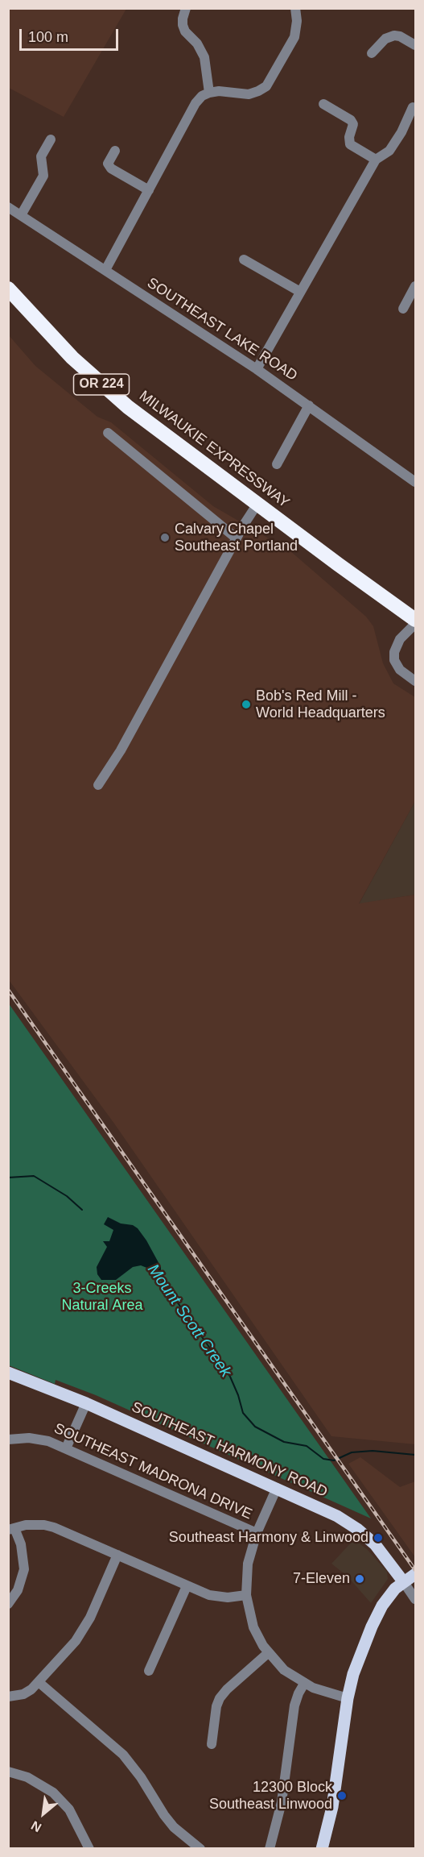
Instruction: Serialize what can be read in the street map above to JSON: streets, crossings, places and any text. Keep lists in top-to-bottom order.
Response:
{
  "streets": {
    "highway": ["OR 224", "MILWAUKIE EXPRESSWAY"],
    "main road": ["SOUTHEAST HARMONY ROAD"],
    "street": ["SOUTHEAST LAKE ROAD", "SOUTHEAST MADRONA DRIVE"]
  },
  "water": ["Mount Scott Creek"],
  "parks": ["3-Creeks Natural Area"],
  "places": [
    "Calvary Chapel Southeast Portland",
    "Bob's Red Mill - World Headquarters",
    "Southeast Harmony & Linwood",
    "7-Eleven",
    "12300 Block Southeast Linwood"
  ],
  "scale_bar": "100 m",
  "north": "bottom left"
}
